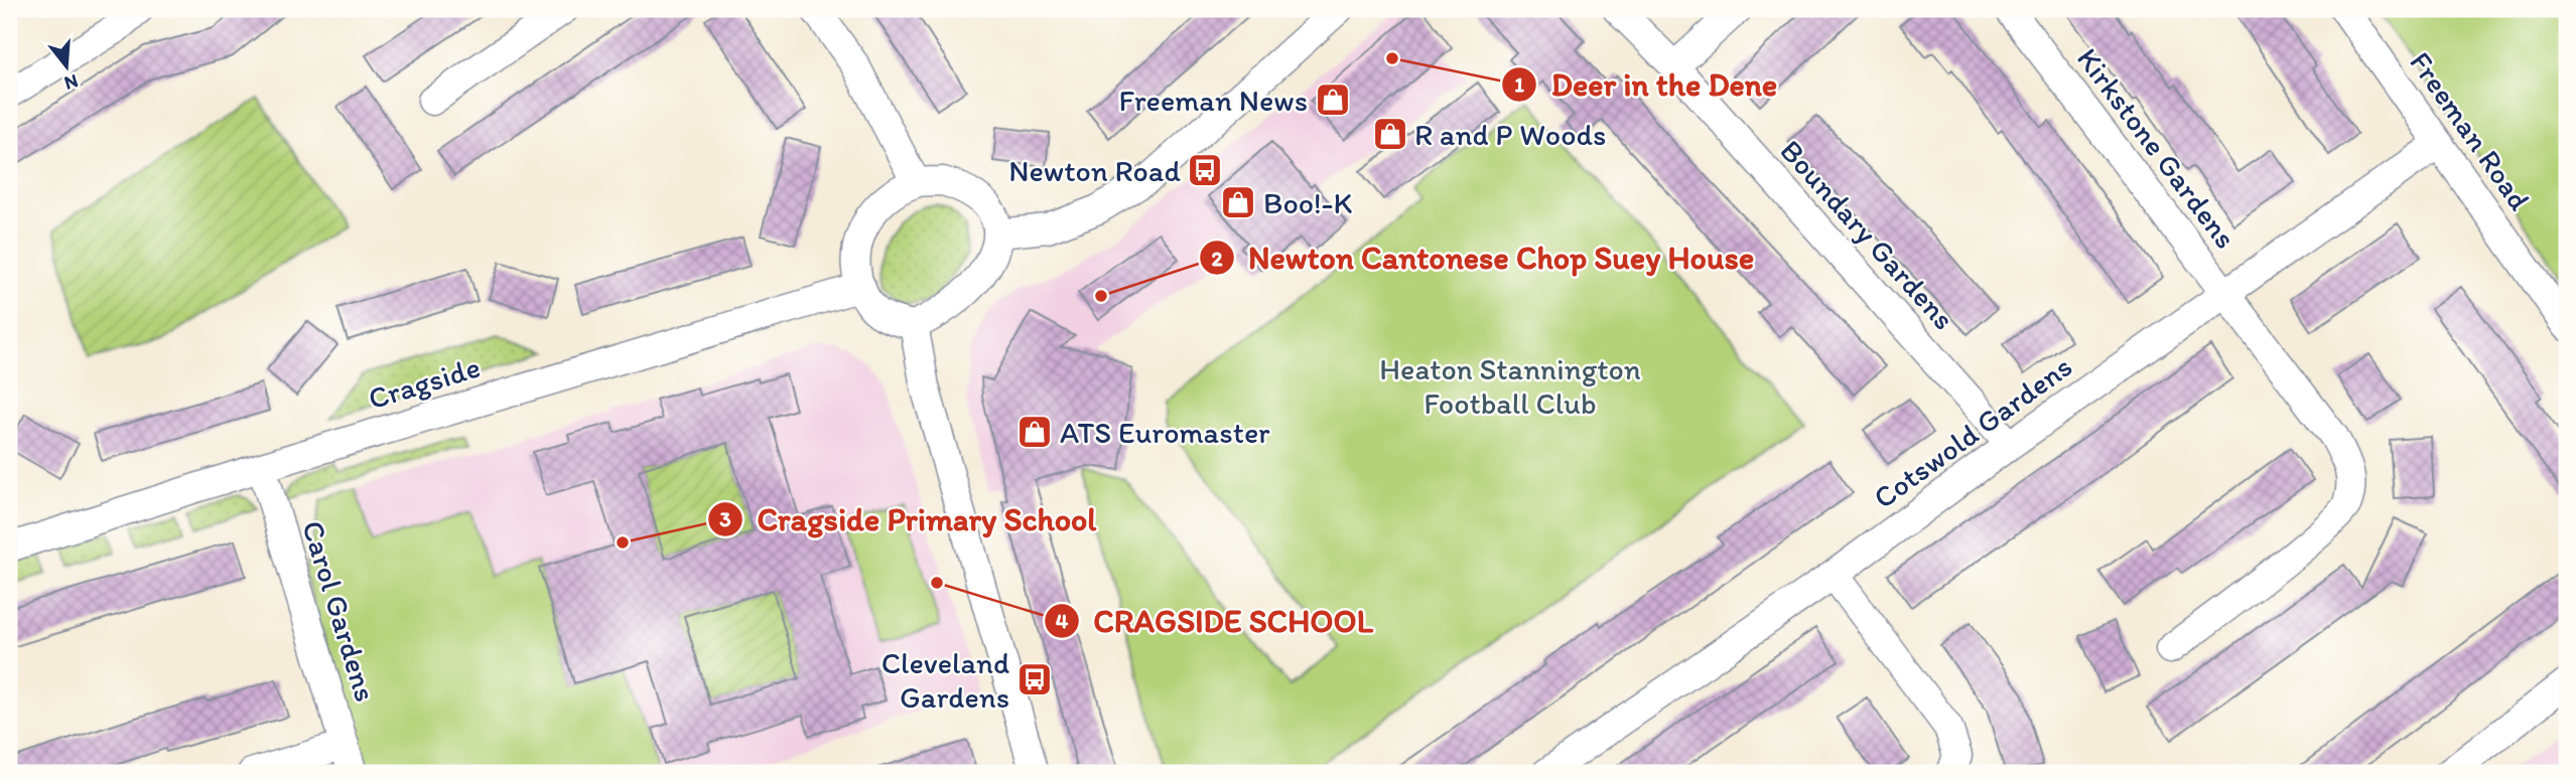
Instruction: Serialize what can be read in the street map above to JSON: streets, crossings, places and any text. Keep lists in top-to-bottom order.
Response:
{
  "streets": {
    "street": [
      "Freeman Road",
      "Kirkstone Gardens",
      "Boundary Gardens",
      "Cragside",
      "Cotswold Gardens",
      "Carol Gardens"
    ]
  },
  "crossings": [
    ["Freeman Road", "Cotswold Gardens"],
    ["Kirkstone Gardens", "Cotswold Gardens"],
    ["Boundary Gardens", "Cotswold Gardens"],
    ["Cragside", "Carol Gardens"]
  ],
  "parks": ["Heaton Stannington Football Club"],
  "places": {
    "other": [
      "Deer in the Dene",
      "Newton Cantonese Chop Suey House",
      "Cragside Primary School",
      "CRAGSIDE SCHOOL"
    ],
    "shop": [
      "Freeman News",
      "R and P Woods",
      "Boo!-K",
      "ATS Euromaster"
    ],
    "bus stop": ["Newton Road", "Cleveland Gardens"]
  },
  "north": "bottom"
}
